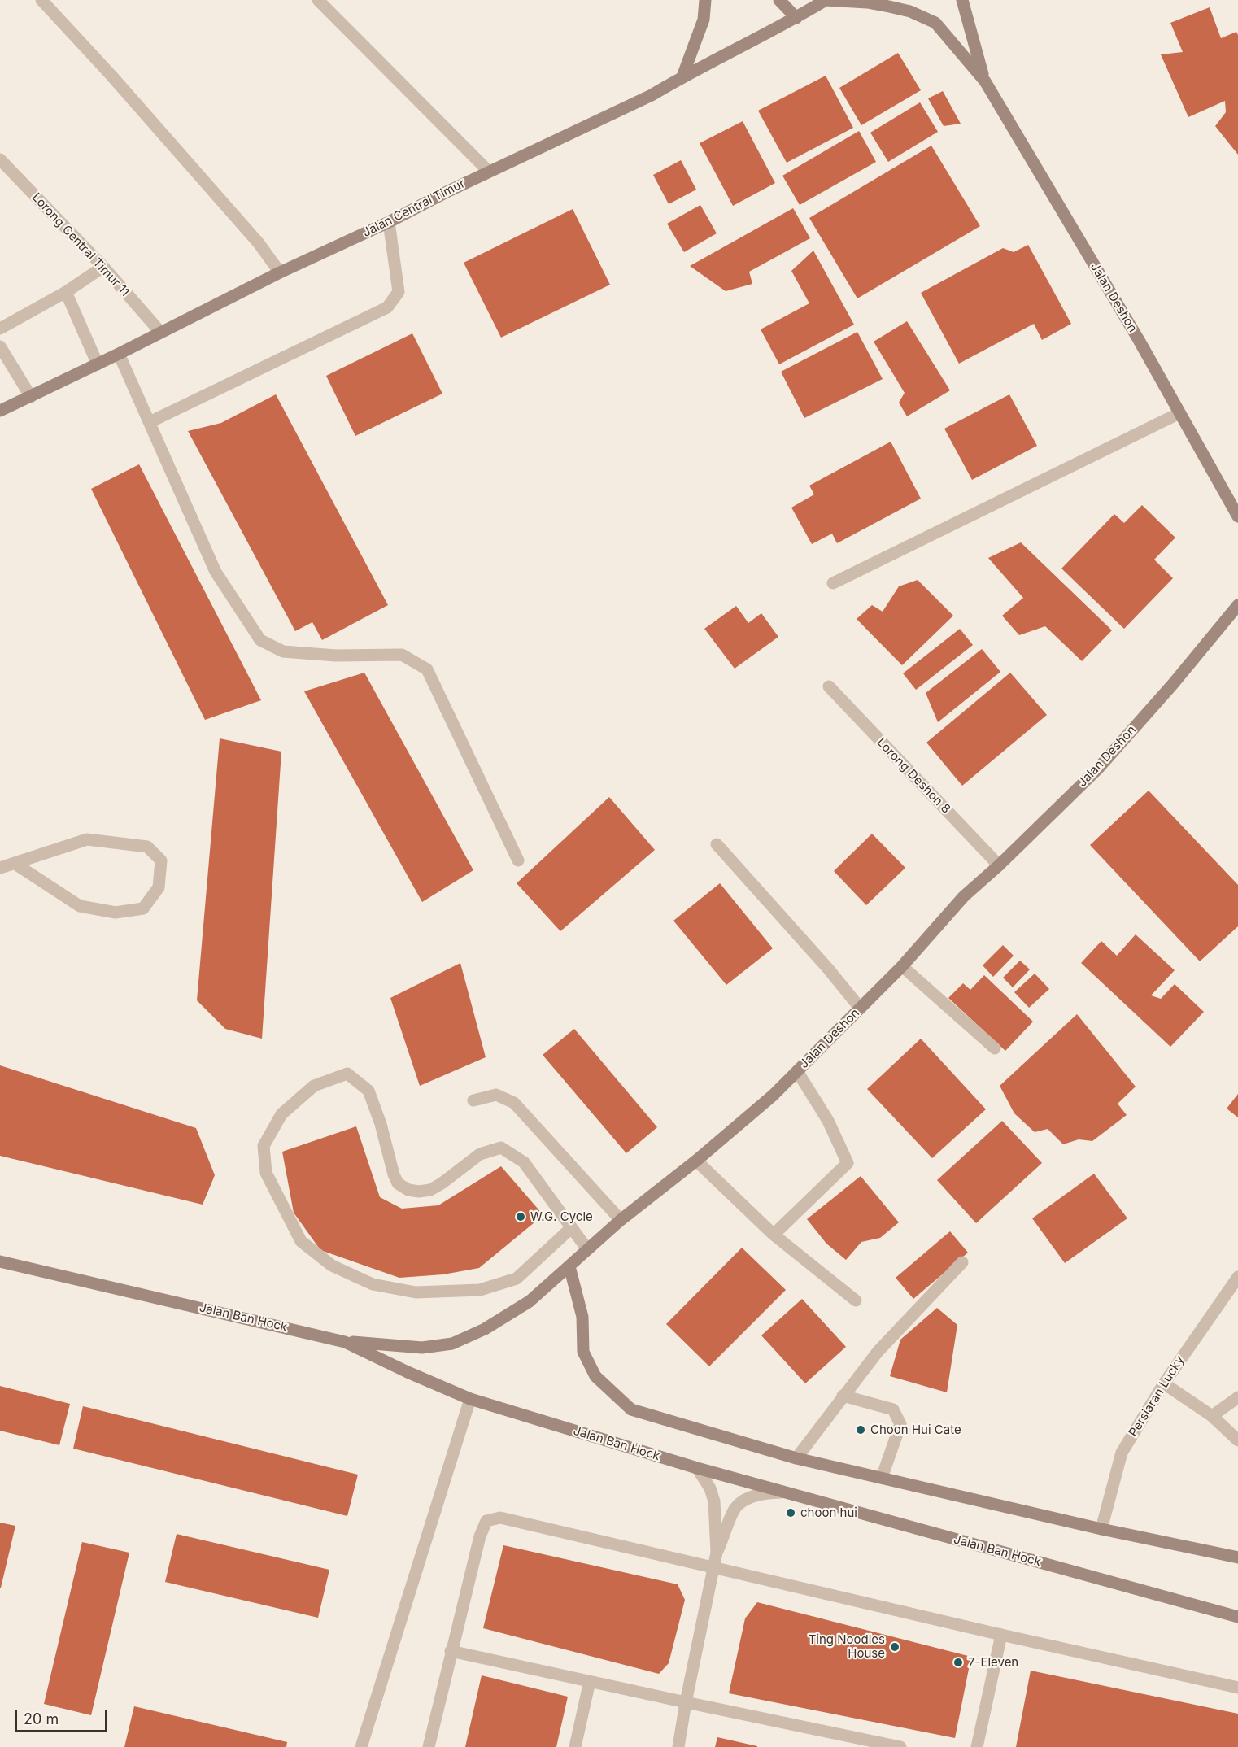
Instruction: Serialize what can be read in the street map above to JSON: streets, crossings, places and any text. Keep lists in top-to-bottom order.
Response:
{
  "streets": {
    "main road": ["Jalan Central Timur", "Jalan Deshon", "Jalan Ban Hock"],
    "street": ["Lorong Central Timur 11", "Lorong Deshon 8", "Persiaran Lucky"]
  },
  "crossings": [
    ["Jalan Central Timur", "Lorong Central Timur 11"],
    ["Jalan Deshon", "Lorong Deshon 8"],
    ["Jalan Deshon", "Jalan Ban Hock"]
  ],
  "places": [
    "W.G. Cycle",
    "Choon Hui Cate",
    "choon hui",
    "Ting Noodles House",
    "7-Eleven"
  ],
  "scale_bar": "20 m"
}
